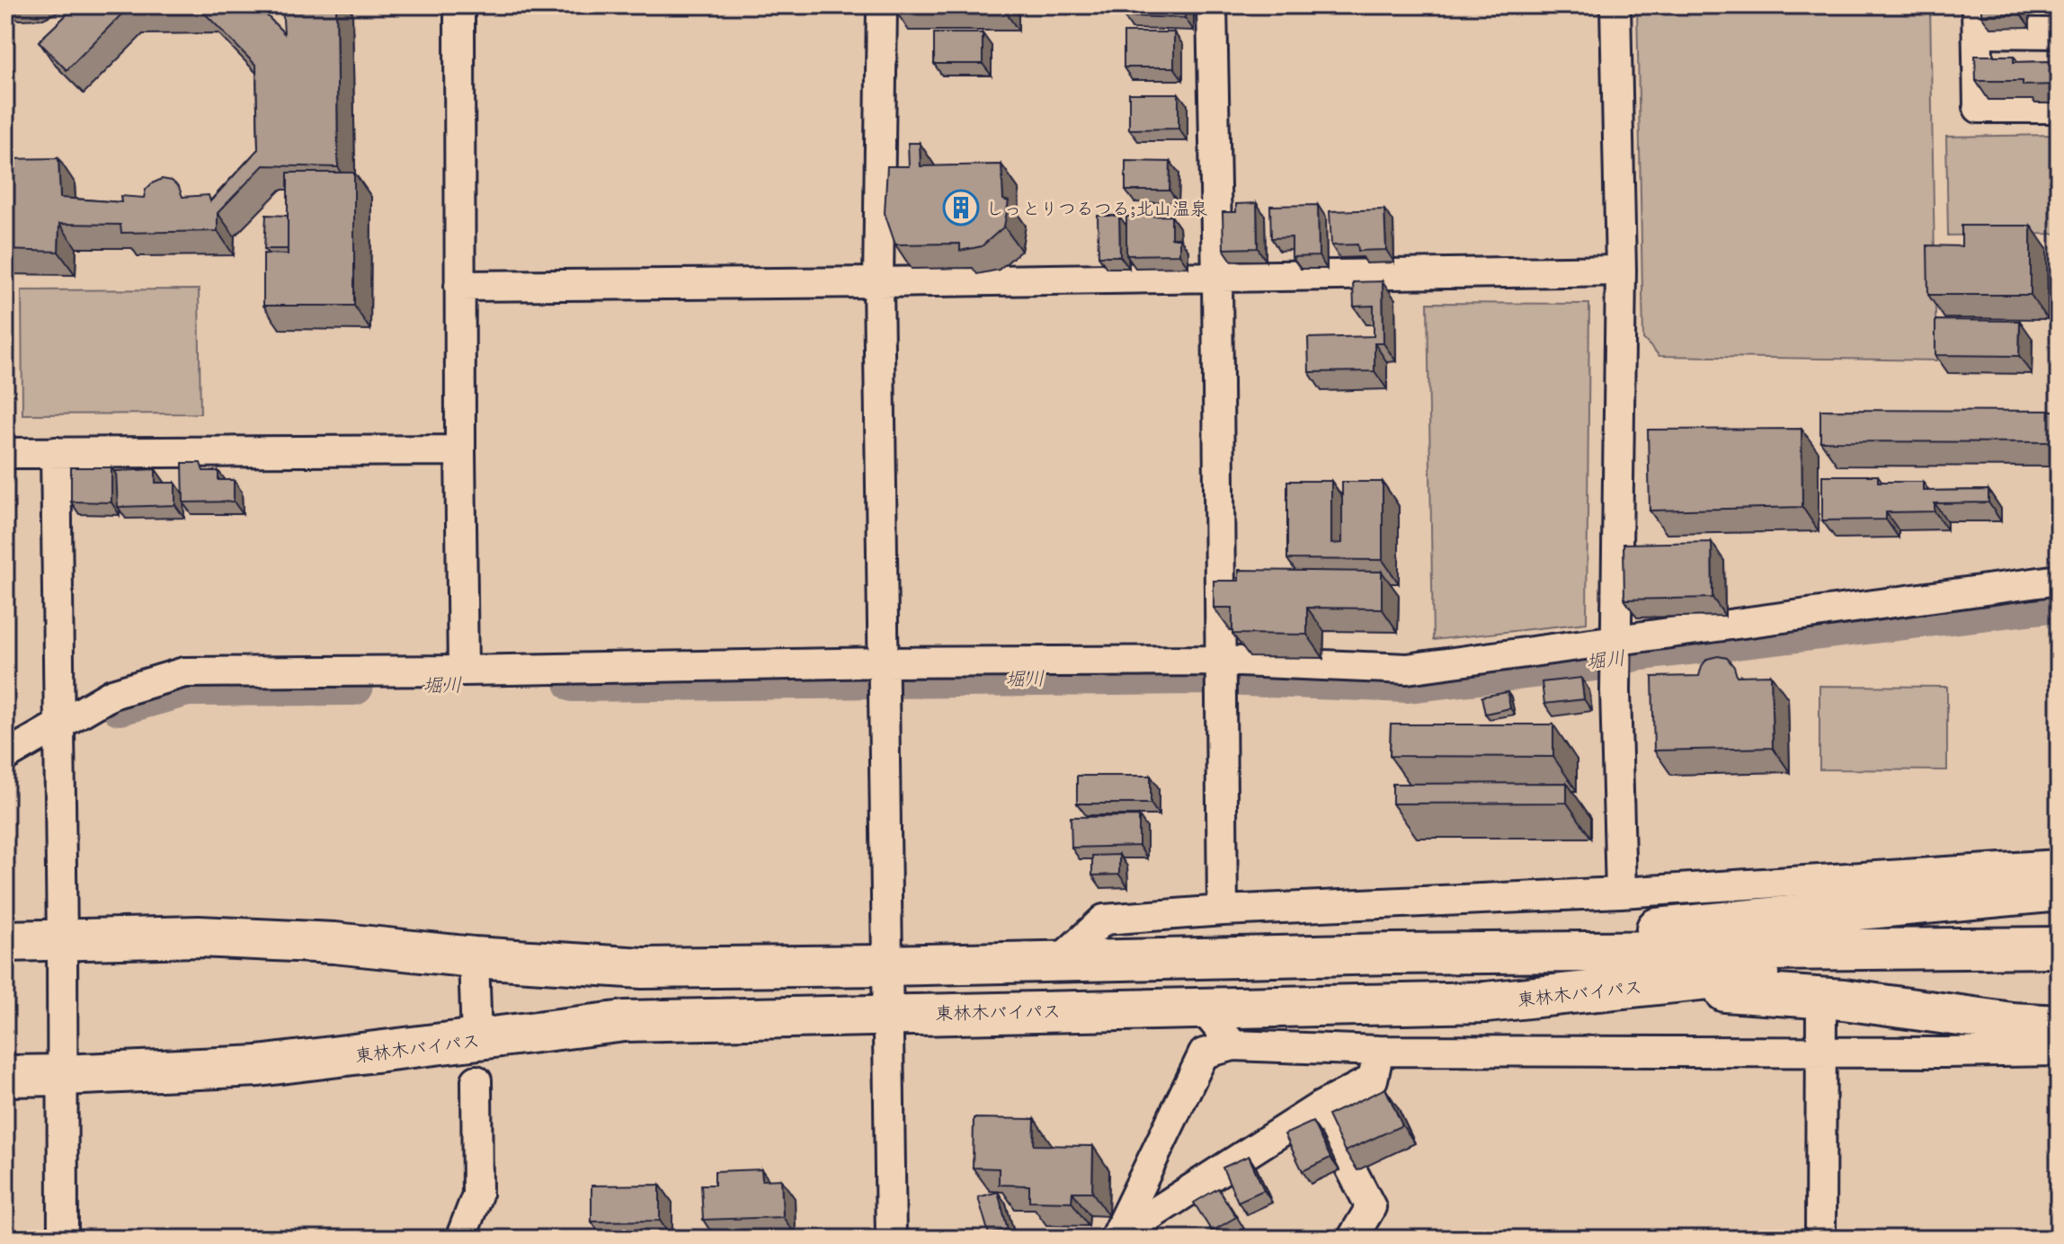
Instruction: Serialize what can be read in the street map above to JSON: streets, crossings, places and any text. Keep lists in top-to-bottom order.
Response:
{
  "streets": {
    "highway": ["東林木バイパス"]
  },
  "water": ["堀川"],
  "places": {
    "building": ["しっとりつるつる;北山温泉"]
  }
}
